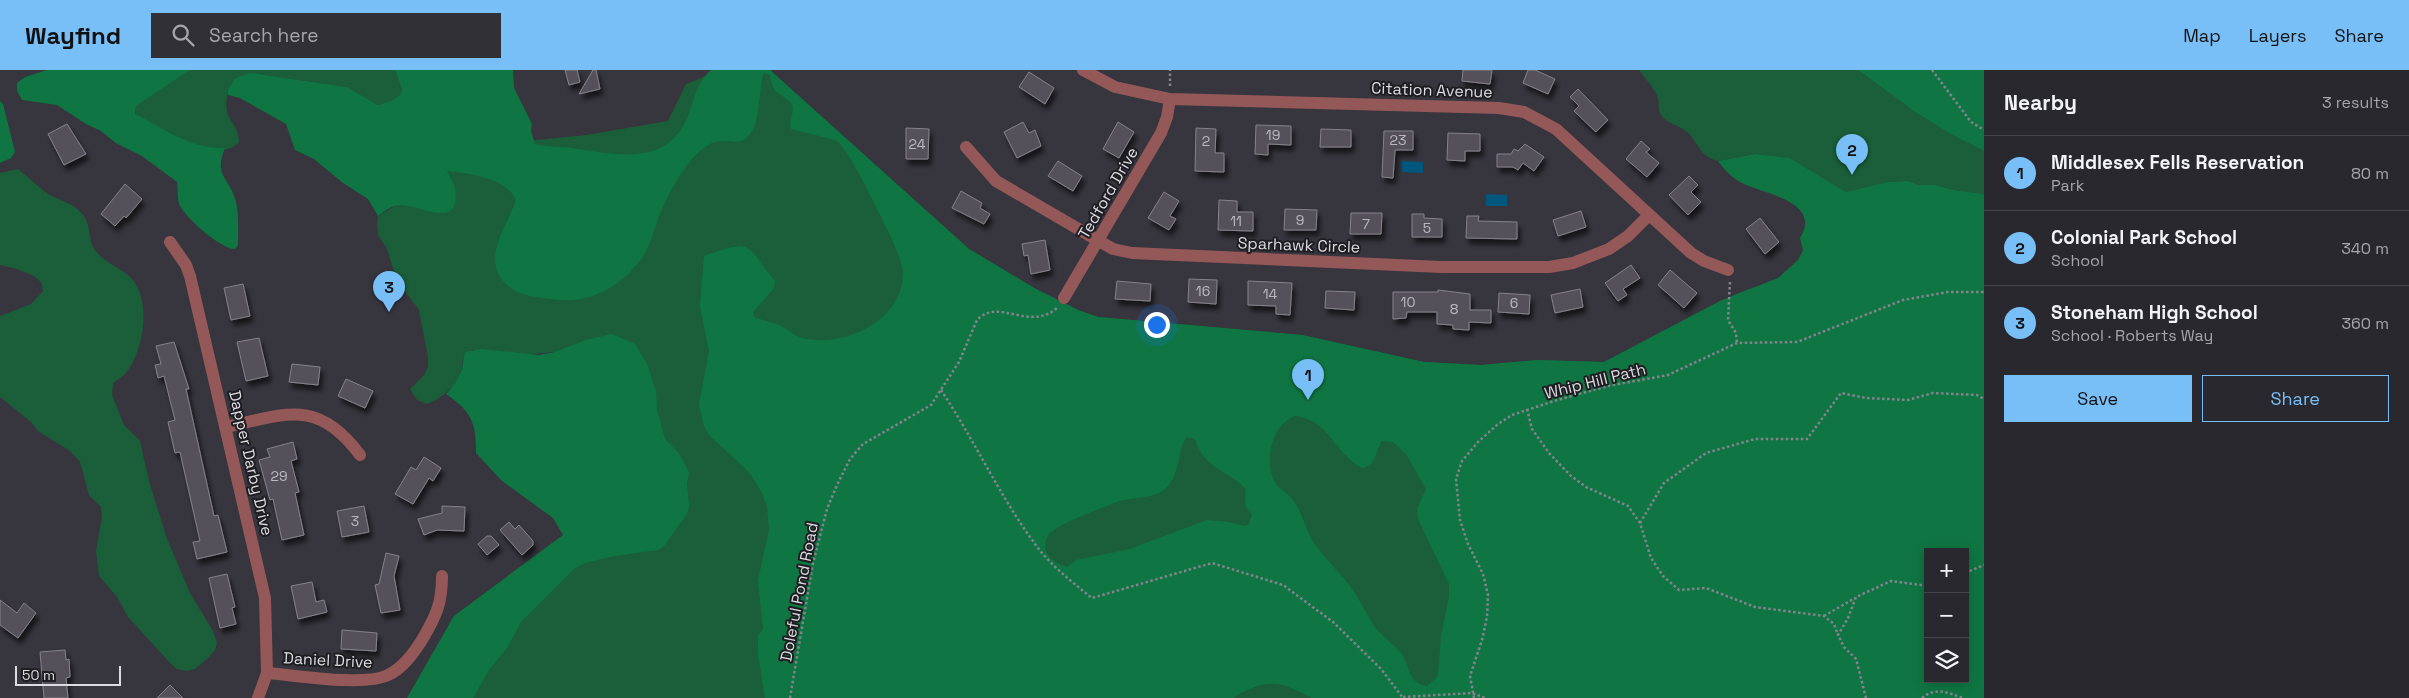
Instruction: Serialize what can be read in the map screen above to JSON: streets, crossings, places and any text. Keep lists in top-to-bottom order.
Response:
{
  "streets": {
    "street": [
      "Citation Avenue",
      "Tedford Drive",
      "Sparhawk Circle",
      "Dapper Darby Drive",
      "Daniel Drive"
    ],
    "path": ["Whip Hill Path", "Doleful Pond Road"]
  },
  "crossings": [
    ["Citation Avenue", "Tedford Drive"],
    ["Citation Avenue", "Sparhawk Circle"],
    ["Tedford Drive", "Sparhawk Circle"],
    ["Tedford Drive", "Doleful Pond Road"],
    ["Dapper Darby Drive", "Daniel Drive"]
  ],
  "house_numbers": [
    "19",
    "23",
    "2",
    "24",
    "9",
    "11",
    "7",
    "5",
    "16",
    "14",
    "10",
    "6",
    "8",
    "29",
    "3"
  ],
  "scale_bar": "50 m",
  "page": {
    "header": "Wayfind",
    "search": "Search here",
    "nav": ["Map", "Layers", "Share"],
    "heading": ["Nearby", "3 results"],
    "pins": ["2", "3", "1"],
    "list": [
      {
        "mark": "1",
        "name": "Middlesex Fells Reservation",
        "note": "Park",
        "value": "80 m"
      },
      {
        "mark": "2",
        "name": "Colonial Park School",
        "note": "School",
        "value": "340 m"
      },
      {
        "mark": "3",
        "name": "Stoneham High School",
        "note": "School · Roberts Way",
        "value": "360 m"
      }
    ],
    "buttons": ["Save", "Share"],
    "map_buttons": ["+", "−"],
    "scale": "50 m"
  }
}
